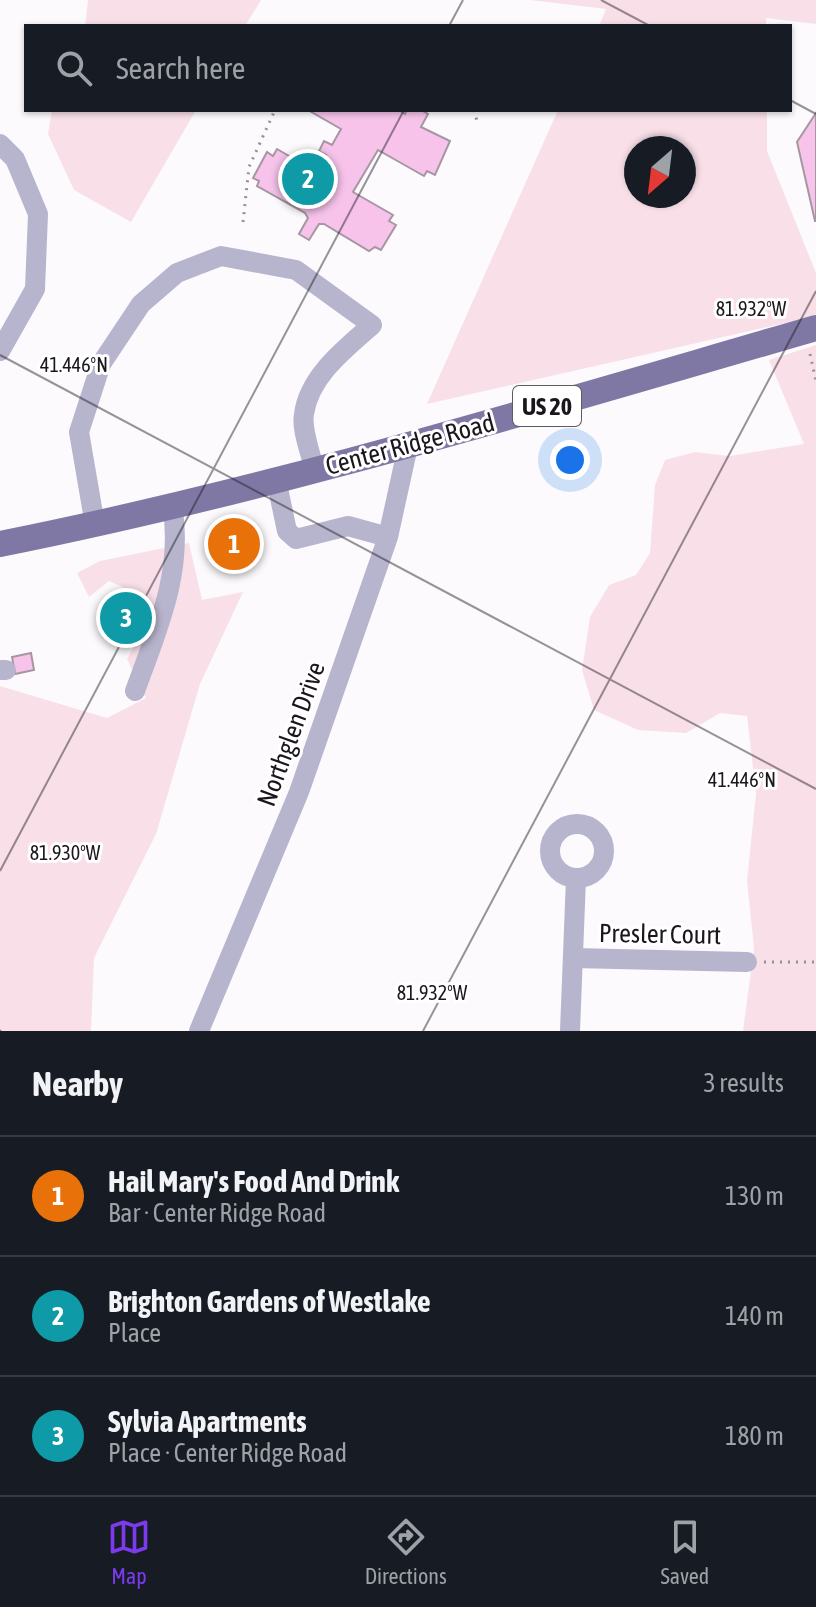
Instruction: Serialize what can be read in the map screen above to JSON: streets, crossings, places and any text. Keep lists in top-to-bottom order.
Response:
{
  "streets": {
    "main road": ["US 20", "Center Ridge Road"],
    "street": ["Northglen Drive", "Presler Court"]
  },
  "crossings": [
    ["Center Ridge Road", "Northglen Drive"]
  ],
  "north": "bottom left",
  "page": {
    "search": "Search here",
    "pins": ["2", "1", "3"],
    "heading": ["Nearby", "3 results"],
    "list": [
      {
        "mark": "1",
        "name": "Hail Mary's Food And Drink",
        "note": "Bar · Center Ridge Road",
        "value": "130 m"
      },
      {
        "mark": "2",
        "name": "Brighton Gardens of Westlake",
        "note": "Place",
        "value": "140 m"
      },
      {
        "mark": "3",
        "name": "Sylvia Apartments",
        "note": "Place · Center Ridge Road",
        "value": "180 m"
      }
    ],
    "nav": ["Map", "Directions", "Saved"]
  },
  "coordinates": ["81.932°W", "41.446°N", "81.930°W"]
}
